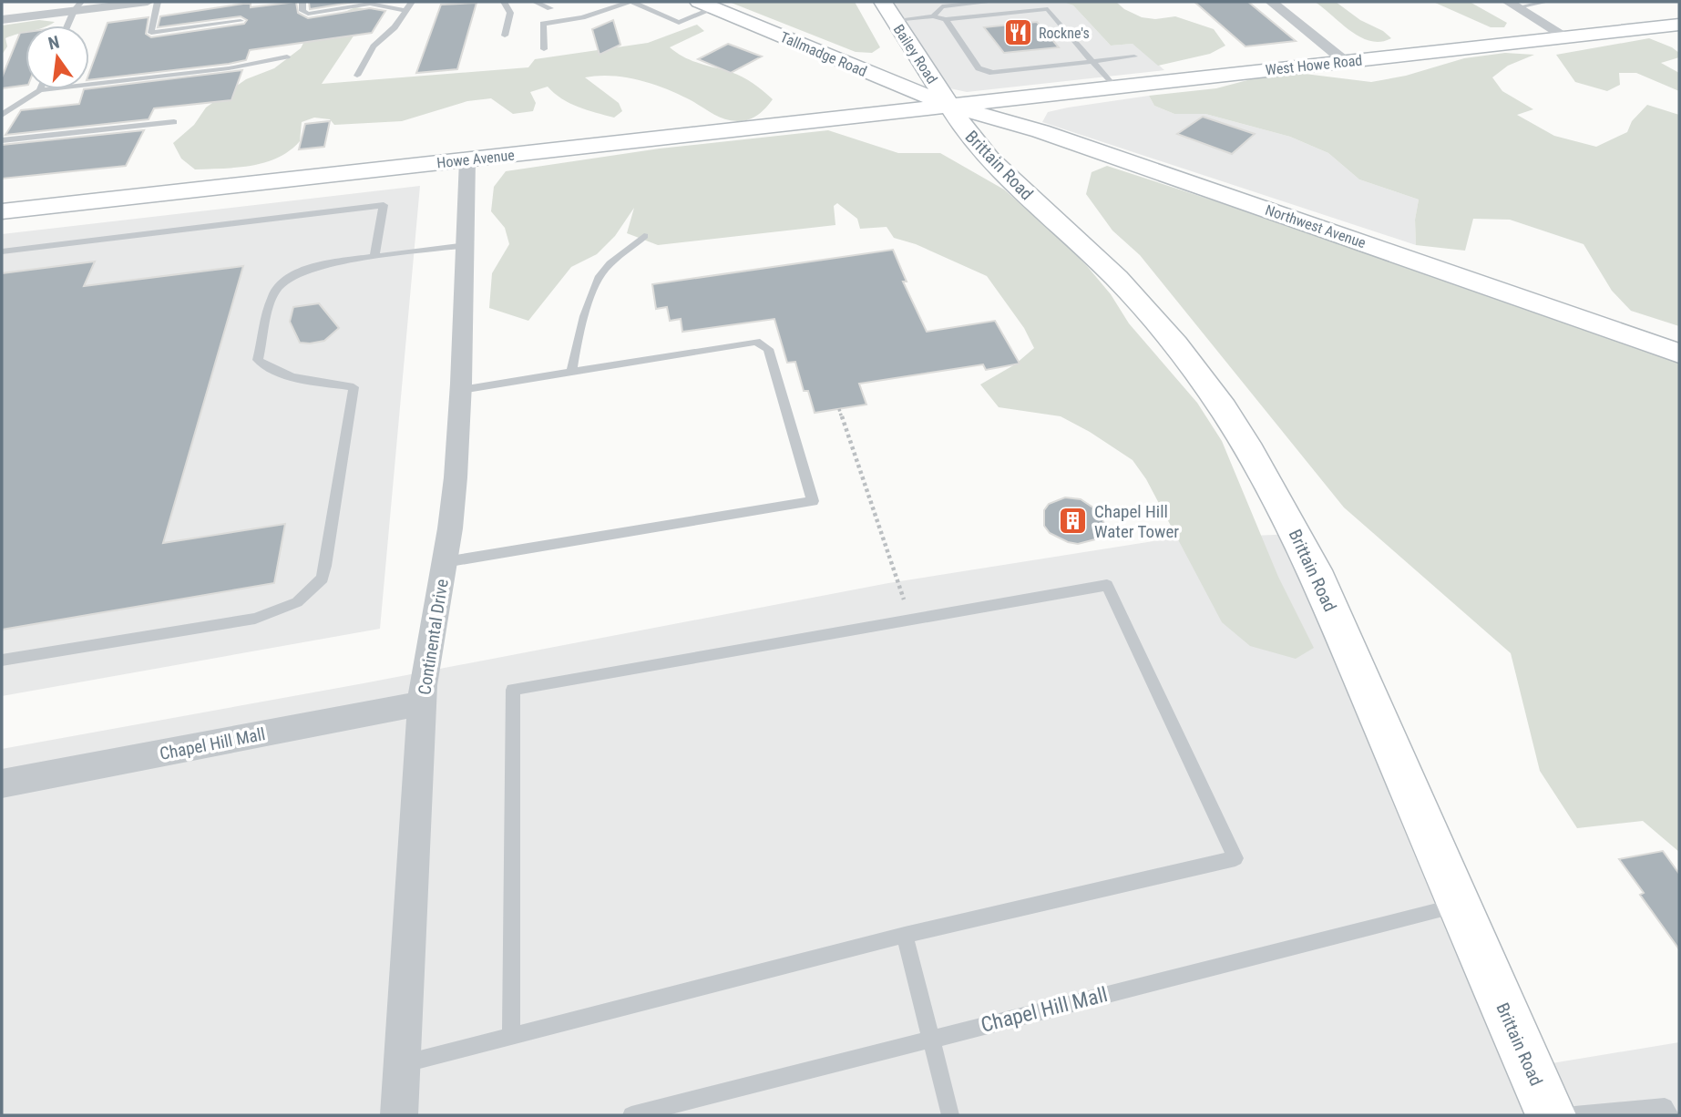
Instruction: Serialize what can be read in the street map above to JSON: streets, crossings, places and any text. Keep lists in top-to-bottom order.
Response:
{
  "streets": {
    "street": [
      "Tallmadge Road",
      "Bailey Road",
      "West Howe Road",
      "Howe Avenue",
      "Brittain Road",
      "Northwest Avenue",
      "Continental Drive",
      "Chapel Hill Mall"
    ]
  },
  "crossings": [
    ["Tallmadge Road", "Bailey Road"],
    ["Tallmadge Road", "West Howe Road"],
    ["Tallmadge Road", "Howe Avenue"],
    ["Tallmadge Road", "Brittain Road"],
    ["Tallmadge Road", "Northwest Avenue"],
    ["Bailey Road", "West Howe Road"],
    ["Bailey Road", "Howe Avenue"],
    ["Bailey Road", "Brittain Road"],
    ["Bailey Road", "Northwest Avenue"],
    ["West Howe Road", "Howe Avenue"],
    ["West Howe Road", "Brittain Road"],
    ["West Howe Road", "Northwest Avenue"],
    ["Howe Avenue", "Brittain Road"],
    ["Howe Avenue", "Northwest Avenue"],
    ["Howe Avenue", "Continental Drive"],
    ["Brittain Road", "Northwest Avenue"],
    ["Brittain Road", "Chapel Hill Mall"],
    ["Continental Drive", "Chapel Hill Mall"]
  ],
  "places": {
    "restaurant": ["Rockne's"],
    "building": ["Chapel Hill Water Tower"]
  },
  "north": "top"
}
